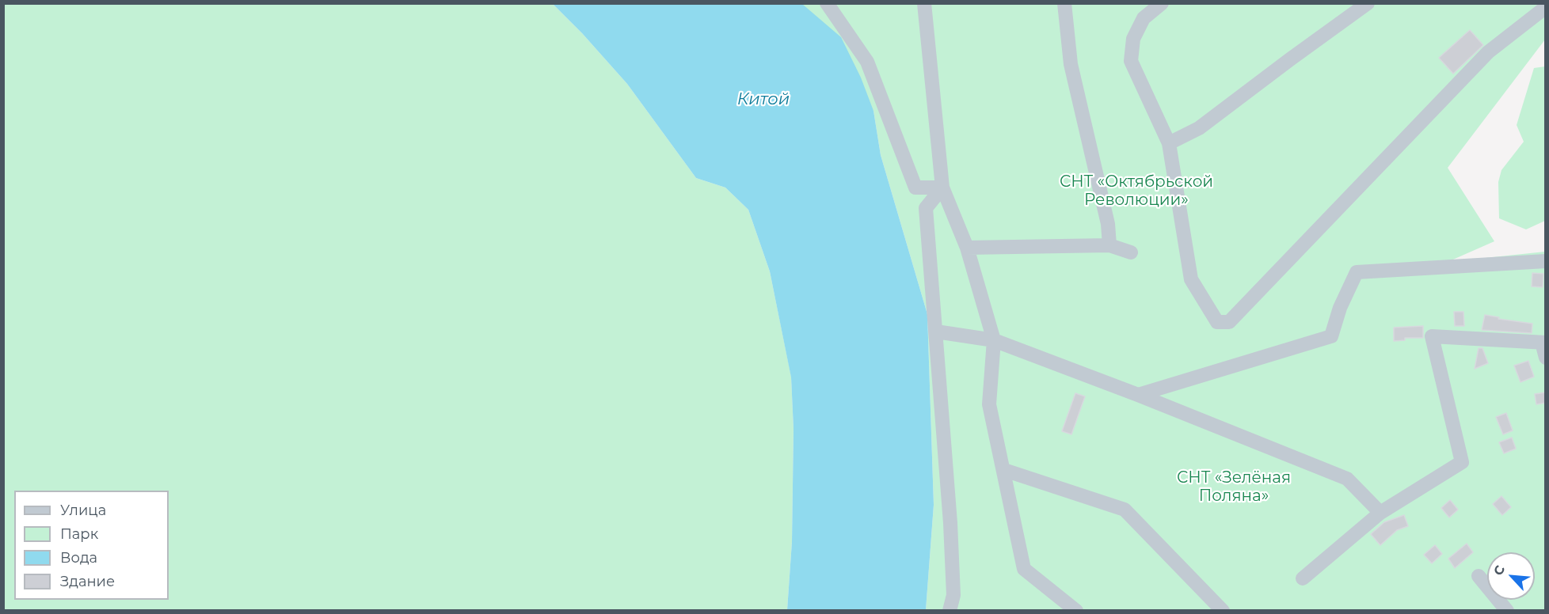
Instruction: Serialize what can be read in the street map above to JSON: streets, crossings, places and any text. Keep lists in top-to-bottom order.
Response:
{
  "water": ["Китой"],
  "parks": ["СНТ «Октябрьской Революции»", "СНТ «Зелёная Поляна»"],
  "legend": [
    "Улица",
    "Парк",
    "Вода",
    "Здание"
  ],
  "north": "top left"
}
